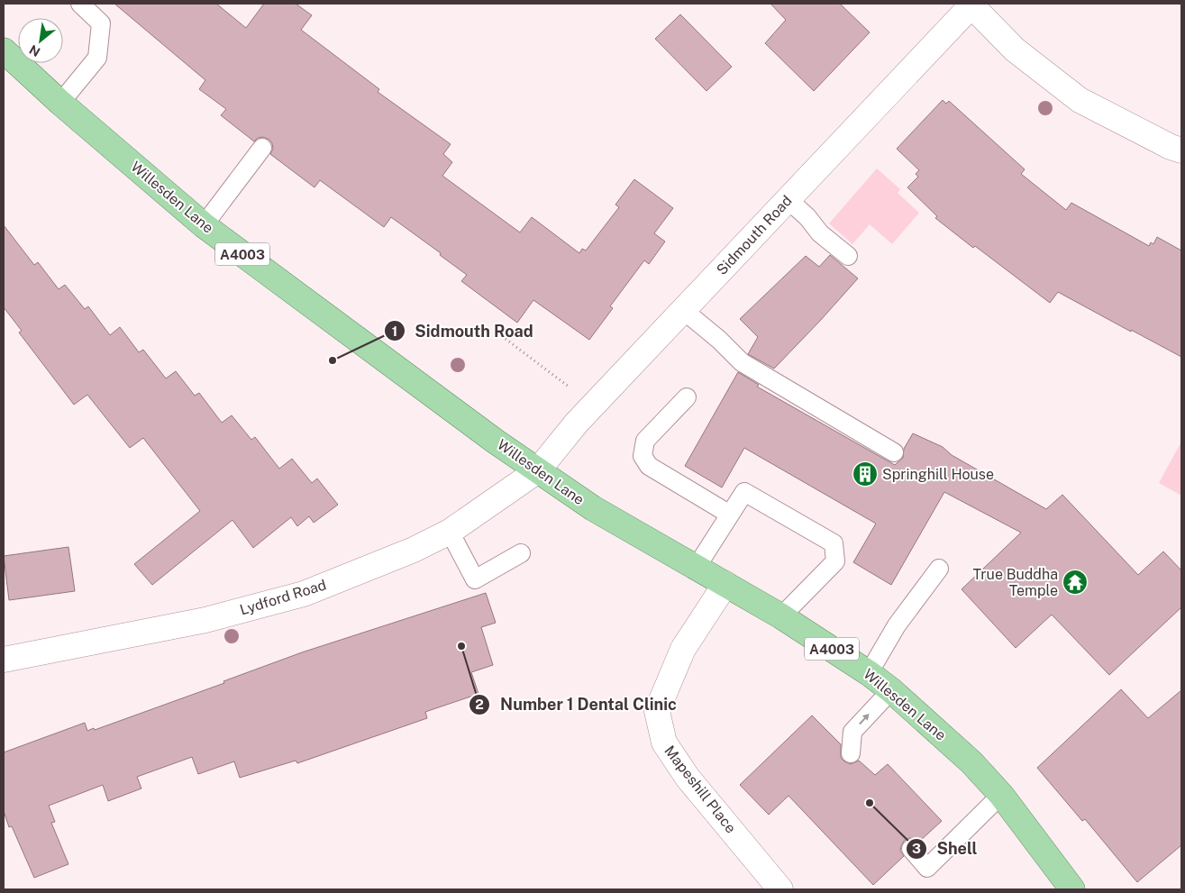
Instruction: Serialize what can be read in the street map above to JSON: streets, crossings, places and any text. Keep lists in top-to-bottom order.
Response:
{
  "streets": {
    "main road": ["Willesden Lane", "A4003"],
    "street": ["Sidmouth Road", "Lydford Road", "Mapeshill Place"]
  },
  "crossings": [
    ["Willesden Lane", "Sidmouth Road"],
    ["Willesden Lane", "Lydford Road"],
    ["Willesden Lane", "Mapeshill Place"],
    ["Sidmouth Road", "Lydford Road"]
  ],
  "places": {
    "other": ["Sidmouth Road", "Number 1 Dental Clinic", "Shell"],
    "building": ["Springhill House"],
    "temple": ["True Buddha Temple"]
  },
  "north": "bottom left"
}
